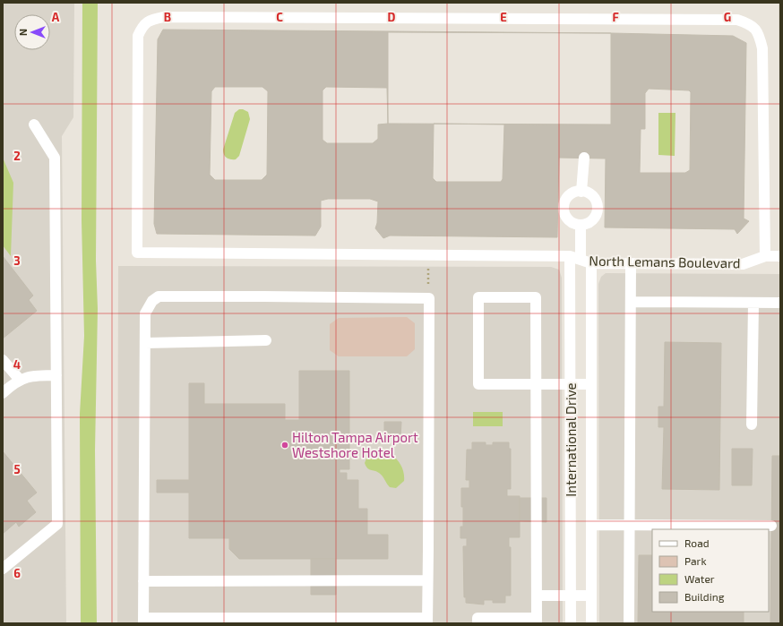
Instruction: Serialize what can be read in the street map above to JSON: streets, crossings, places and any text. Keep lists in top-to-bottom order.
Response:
{
  "streets": {
    "street": ["North Lemans Boulevard", "International Drive"]
  },
  "crossings": [
    ["North Lemans Boulevard", "International Drive"]
  ],
  "places": ["Hilton Tampa Airport Westshore Hotel"],
  "legend": [
    "Road",
    "Park",
    "Water",
    "Building"
  ],
  "north": "left",
  "grid": {
    "columns": [
      "A",
      "B",
      "C",
      "D",
      "E",
      "F",
      "G"
    ],
    "rows": [
      "2",
      "3",
      "4",
      "5",
      "6"
    ]
  }
}
